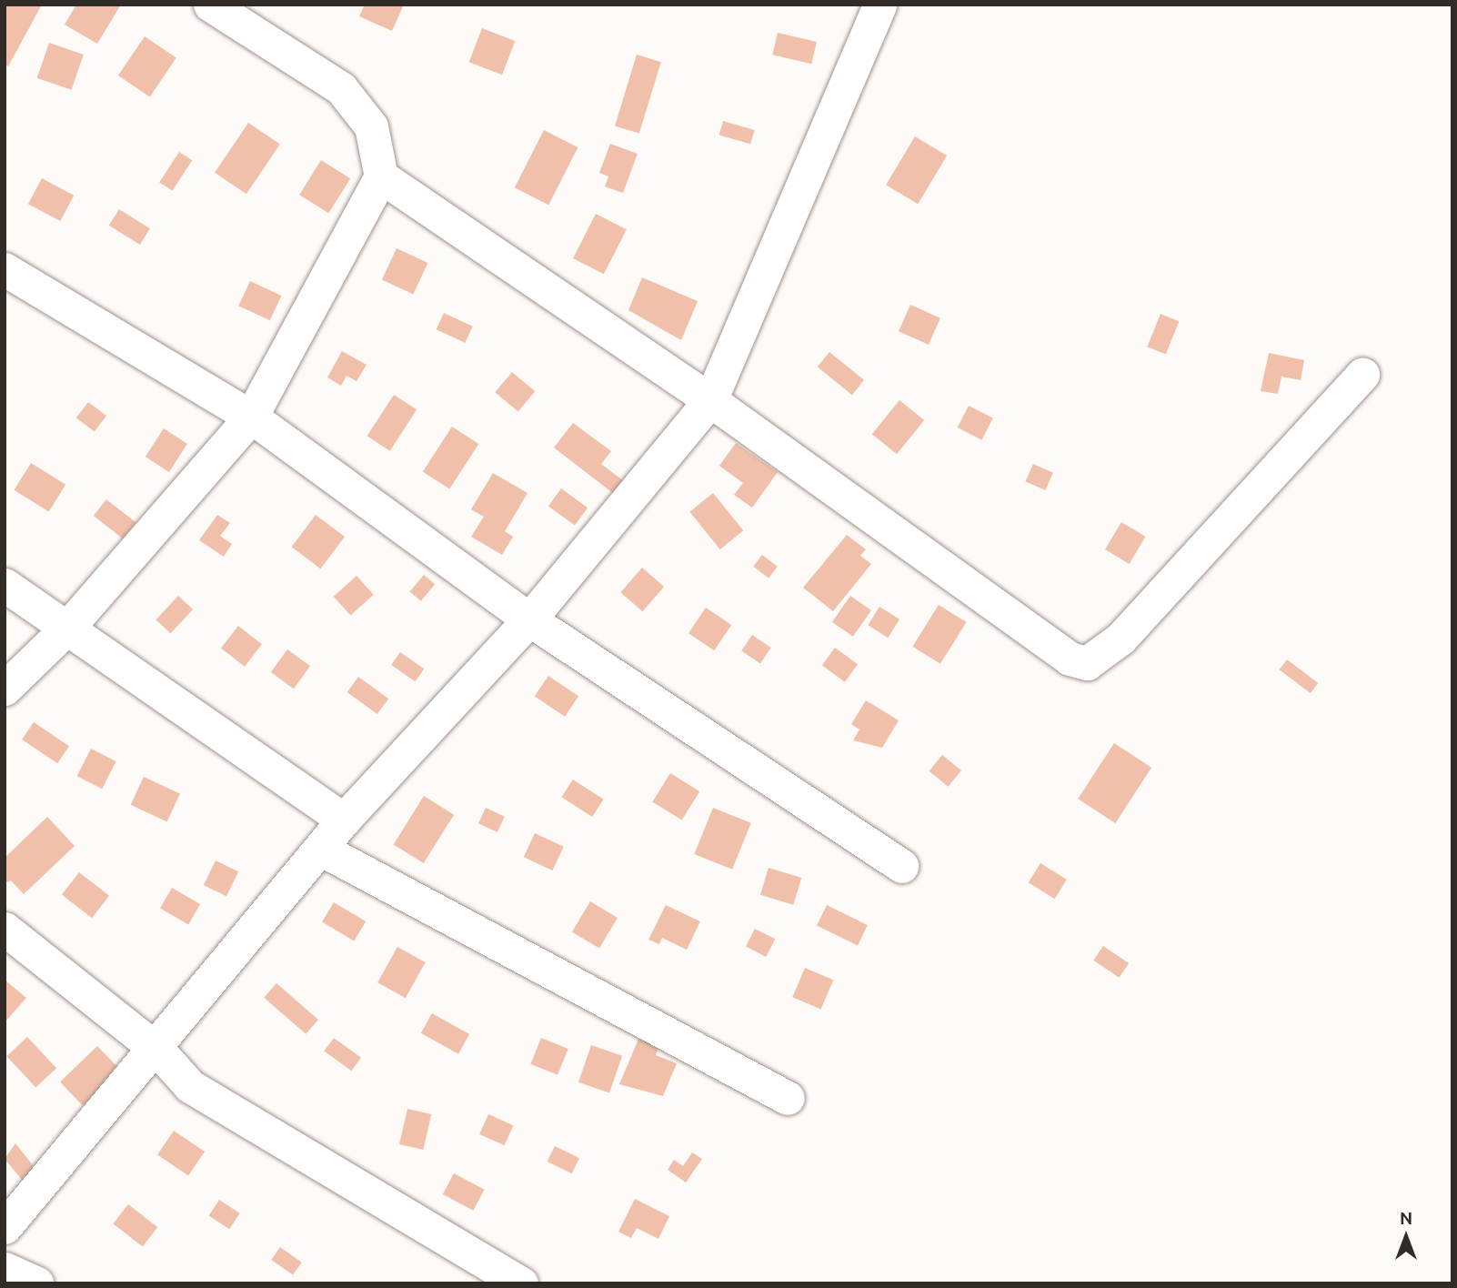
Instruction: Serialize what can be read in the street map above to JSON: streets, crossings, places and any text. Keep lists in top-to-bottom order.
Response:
{
  "north": "top"
}
